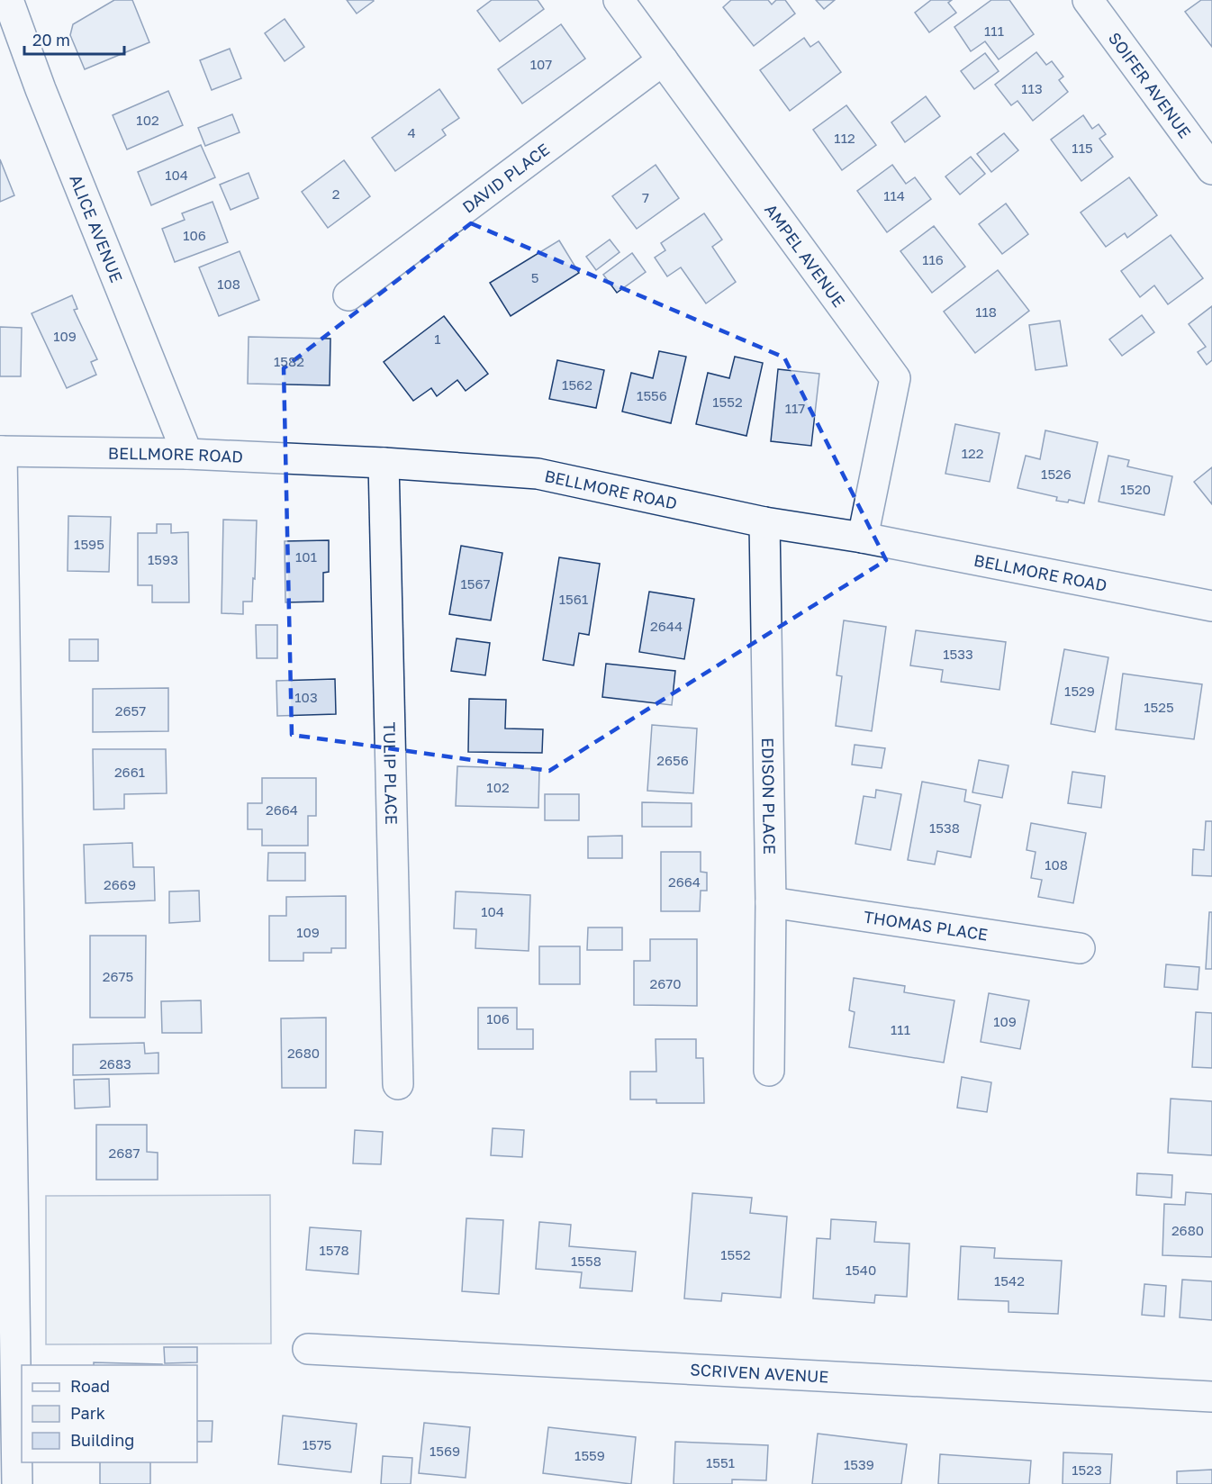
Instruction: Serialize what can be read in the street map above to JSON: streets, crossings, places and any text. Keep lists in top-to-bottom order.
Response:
{
  "streets": {
    "street": [
      "SOIFER AVENUE",
      "DAVID PLACE",
      "ALICE AVENUE",
      "AMPEL AVENUE",
      "BELLMORE ROAD",
      "TULIP PLACE",
      "EDISON PLACE",
      "THOMAS PLACE",
      "SCRIVEN AVENUE"
    ]
  },
  "crossings": [
    ["DAVID PLACE", "AMPEL AVENUE"],
    ["ALICE AVENUE", "BELLMORE ROAD"],
    ["AMPEL AVENUE", "BELLMORE ROAD"],
    ["BELLMORE ROAD", "TULIP PLACE"],
    ["BELLMORE ROAD", "EDISON PLACE"],
    ["EDISON PLACE", "THOMAS PLACE"]
  ],
  "house_numbers": [
    "111",
    "107",
    "113",
    "102",
    "4",
    "112",
    "115",
    "104",
    "2",
    "114",
    "7",
    "106",
    "116",
    "5",
    "108",
    "118",
    "109",
    "1",
    "1582",
    "1562",
    "1556",
    "1552",
    "117",
    "122",
    "1526",
    "1520",
    "1595",
    "101",
    "1593",
    "1567",
    "1561",
    "2644",
    "1533",
    "1529",
    "103",
    "1525",
    "2657",
    "2656",
    "2661",
    "102",
    "2664",
    "1538",
    "108",
    "2664",
    "2669",
    "104",
    "109",
    "2675",
    "2670",
    "106",
    "109",
    "111",
    "2680",
    "2683",
    "2687",
    "2680",
    "1578",
    "1552",
    "1558",
    "1540",
    "1542",
    "1575",
    "1569",
    "1559",
    "1551",
    "1539",
    "1523"
  ],
  "legend": ["Road", "Park", "Building"],
  "scale_bar": "20 m"
}
